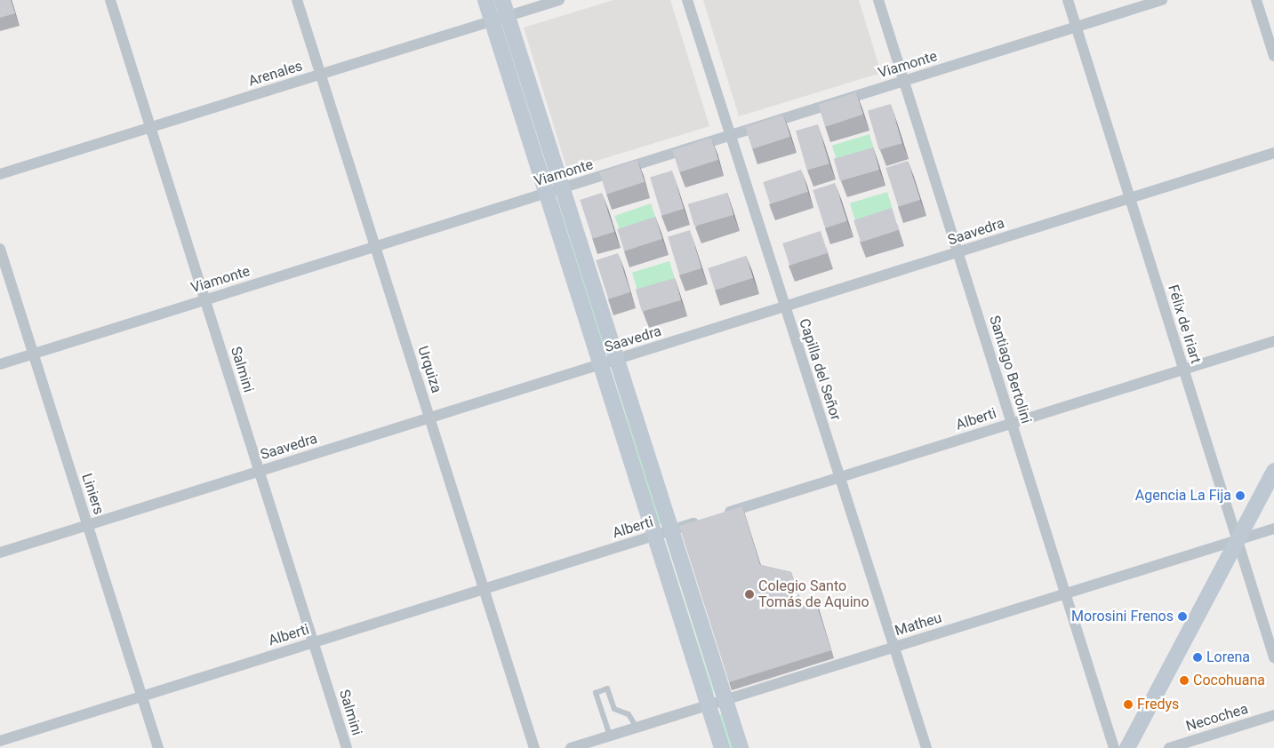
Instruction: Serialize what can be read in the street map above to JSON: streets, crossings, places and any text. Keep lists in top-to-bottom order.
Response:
{
  "streets": {
    "street": [
      "Viamonte",
      "Arenales",
      "Saavedra",
      "Félix de Iriart",
      "Salmini",
      "Urquiza",
      "Capilla del Señor",
      "Santiago Bertolini",
      "Alberti",
      "Liniers",
      "Matheu",
      "Necochea"
    ]
  },
  "crossings": [
    ["Viamonte", "Félix de Iriart"],
    ["Viamonte", "Salmini"],
    ["Viamonte", "Urquiza"],
    ["Viamonte", "Capilla del Señor"],
    ["Viamonte", "Santiago Bertolini"],
    ["Viamonte", "Liniers"],
    ["Arenales", "Salmini"],
    ["Arenales", "Urquiza"],
    ["Saavedra", "Félix de Iriart"],
    ["Saavedra", "Salmini"],
    ["Saavedra", "Urquiza"],
    ["Saavedra", "Capilla del Señor"],
    ["Saavedra", "Santiago Bertolini"],
    ["Saavedra", "Liniers"],
    ["Félix de Iriart", "Alberti"],
    ["Félix de Iriart", "Matheu"],
    ["Salmini", "Alberti"],
    ["Urquiza", "Alberti"],
    ["Capilla del Señor", "Alberti"],
    ["Capilla del Señor", "Matheu"],
    ["Santiago Bertolini", "Alberti"],
    ["Santiago Bertolini", "Matheu"],
    ["Alberti", "Liniers"]
  ],
  "places": [
    "Agencia La Fija",
    "Colegio Santo Tomás de Aquino",
    "Morosini Frenos",
    "Lorena",
    "Cocohuana",
    "Fredys"
  ]
}
